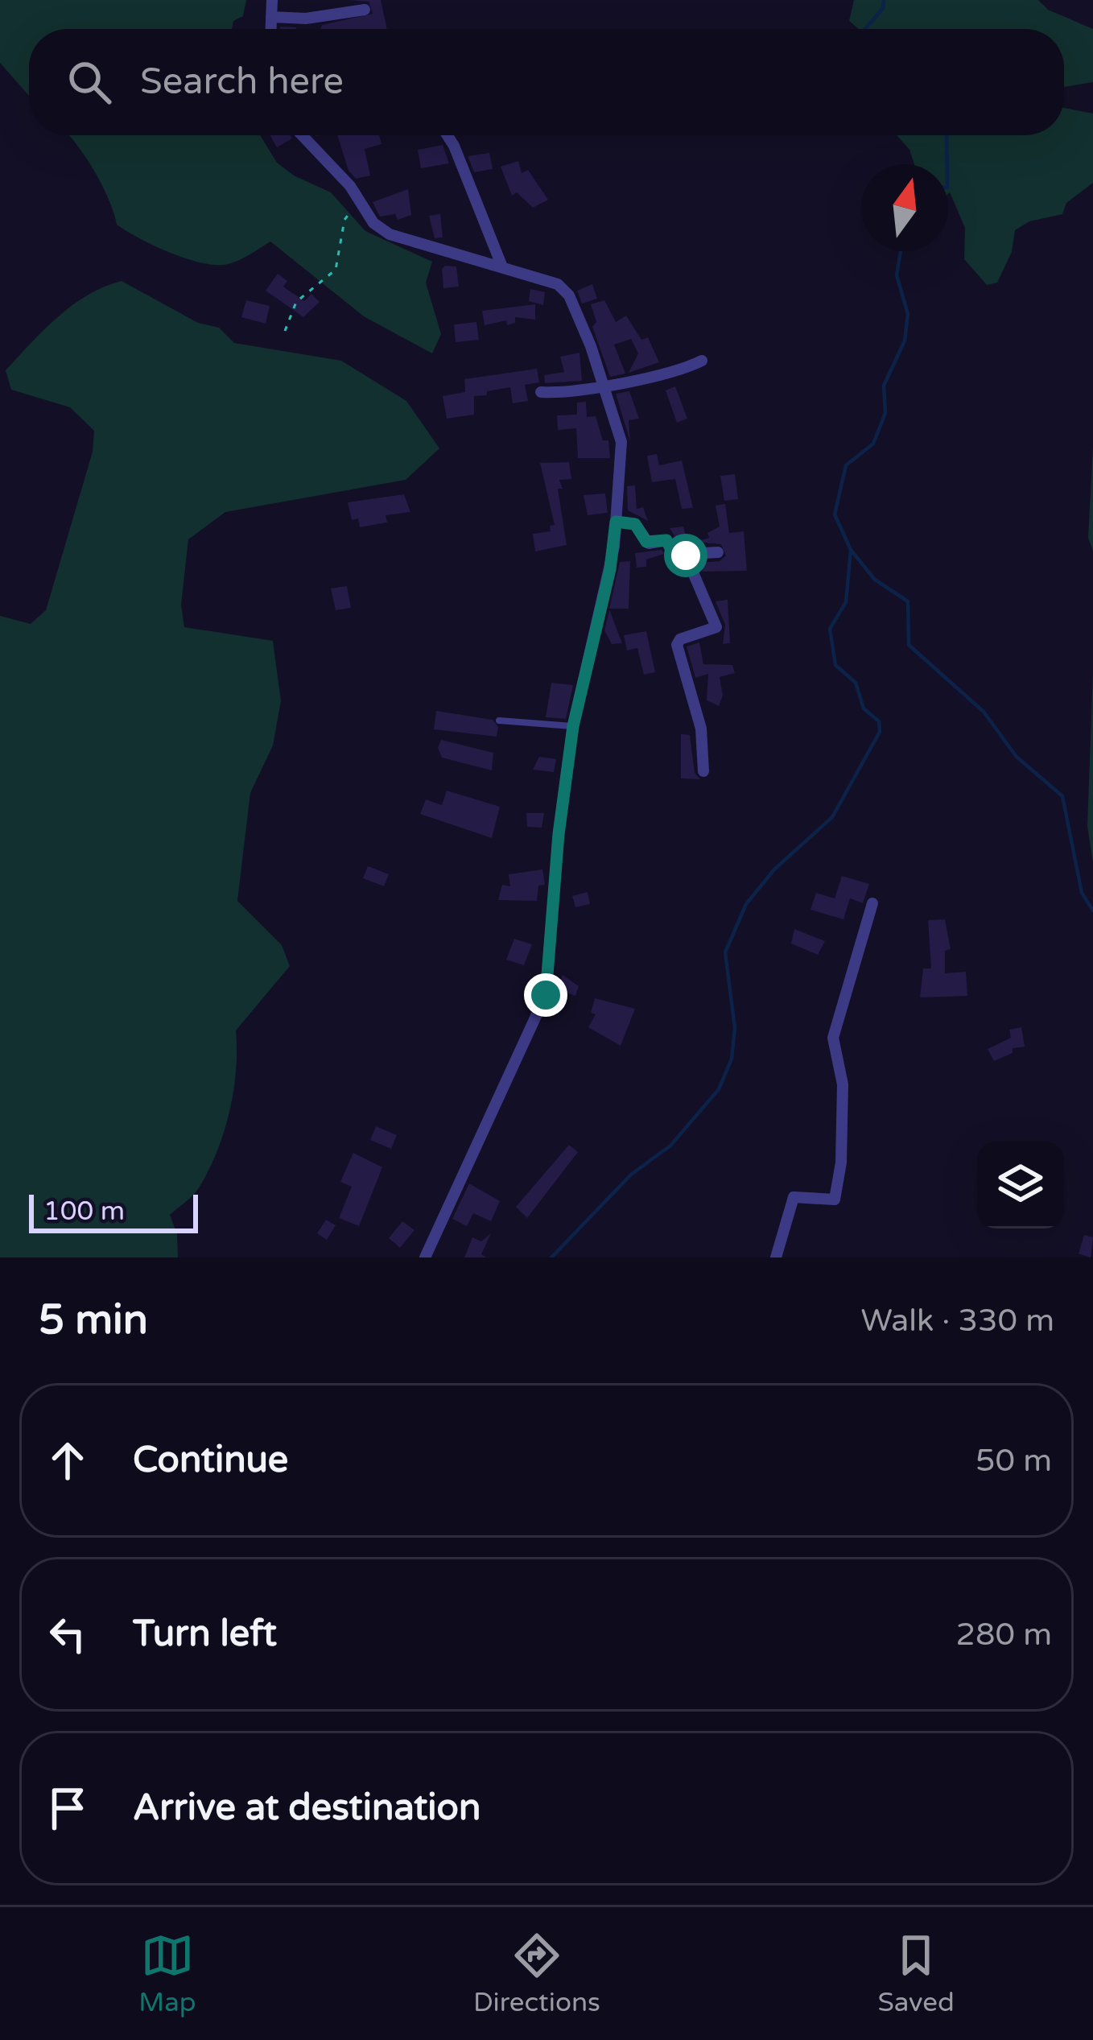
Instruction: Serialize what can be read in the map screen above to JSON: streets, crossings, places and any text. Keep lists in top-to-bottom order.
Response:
{
  "scale_bar": "100 m",
  "north": "top",
  "page": {
    "search": "Search here",
    "scale": "100 m",
    "heading": ["5 min", "Walk · 330 m"],
    "list": [
      ["Continue", "50 m"],
      ["Turn left", "280 m"],
      "Arrive at destination"
    ],
    "nav": ["Map", "Directions", "Saved"]
  }
}
